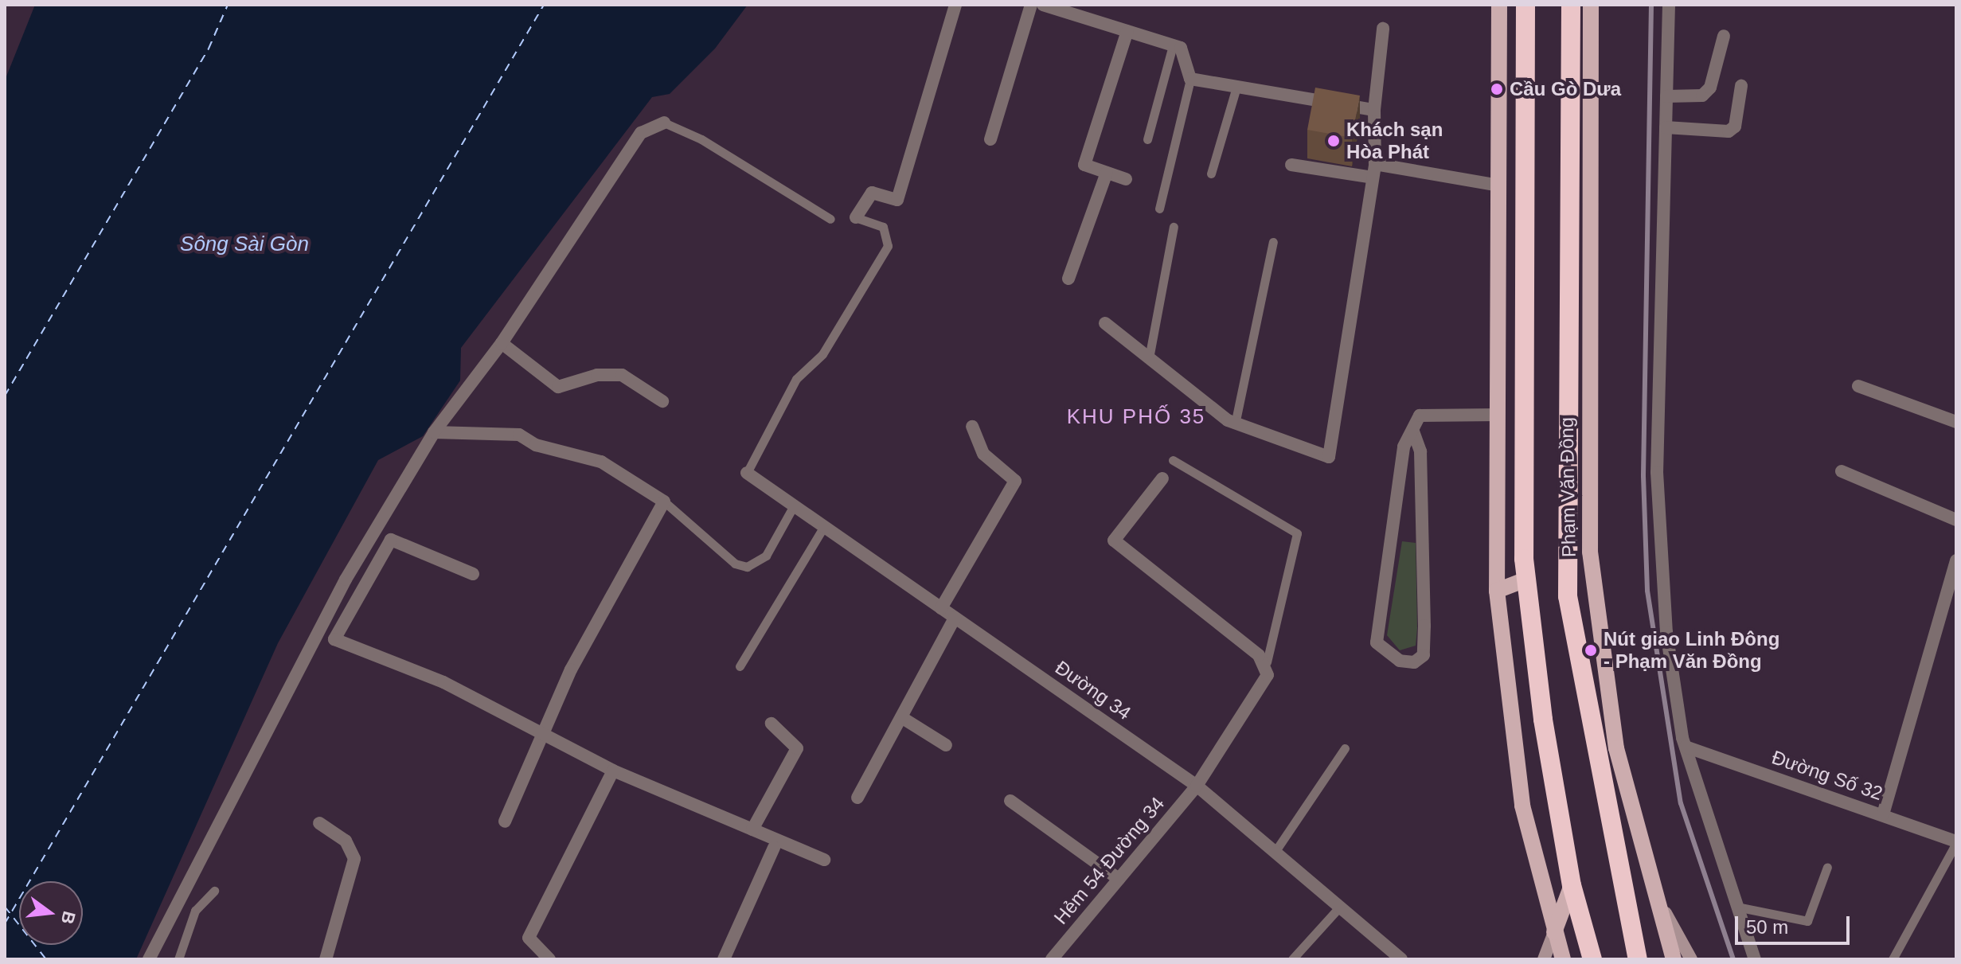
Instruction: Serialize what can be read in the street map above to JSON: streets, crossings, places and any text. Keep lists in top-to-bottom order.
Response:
{
  "streets": {
    "highway": ["Phạm Văn Đồng"],
    "street": ["Đường 34", "Đường Số 32", "Hẻm 54 Đường 34"]
  },
  "crossings": [
    ["Đường 34", "Hẻm 54 Đường 34"]
  ],
  "districts": ["KHU PHỐ 35"],
  "water": ["Sông Sài Gòn"],
  "places": ["Cầu Gò Dưa", "Khách sạn Hòa Phát", "Nút giao Linh Đông - Phạm Văn Đồng"],
  "scale_bar": "50 m",
  "north": "right"
}
